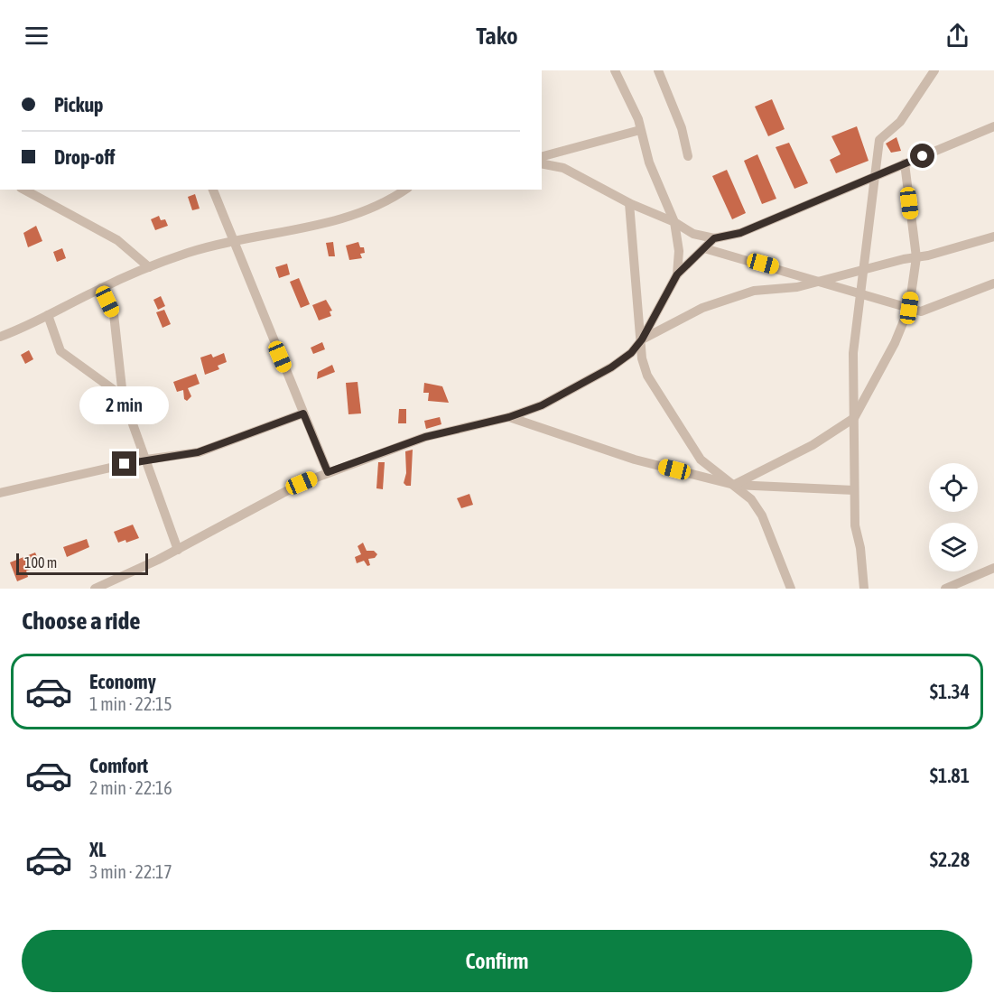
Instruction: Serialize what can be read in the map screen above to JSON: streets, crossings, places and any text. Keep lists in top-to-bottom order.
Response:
{
  "scale_bar": "100 m",
  "page": {
    "header": "Tako",
    "banner": ["Pickup", "Drop-off"],
    "bubble": "2 min",
    "scale": "100 m",
    "heading": "Choose a ride",
    "list": [
      {
        "name": "Economy",
        "note": "1 min · 22:15",
        "value": "$1.34"
      },
      {
        "name": "Comfort",
        "note": "2 min · 22:16",
        "value": "$1.81"
      },
      {
        "name": "XL",
        "note": "3 min · 22:17",
        "value": "$2.28"
      }
    ],
    "buttons": "Confirm"
  }
}
